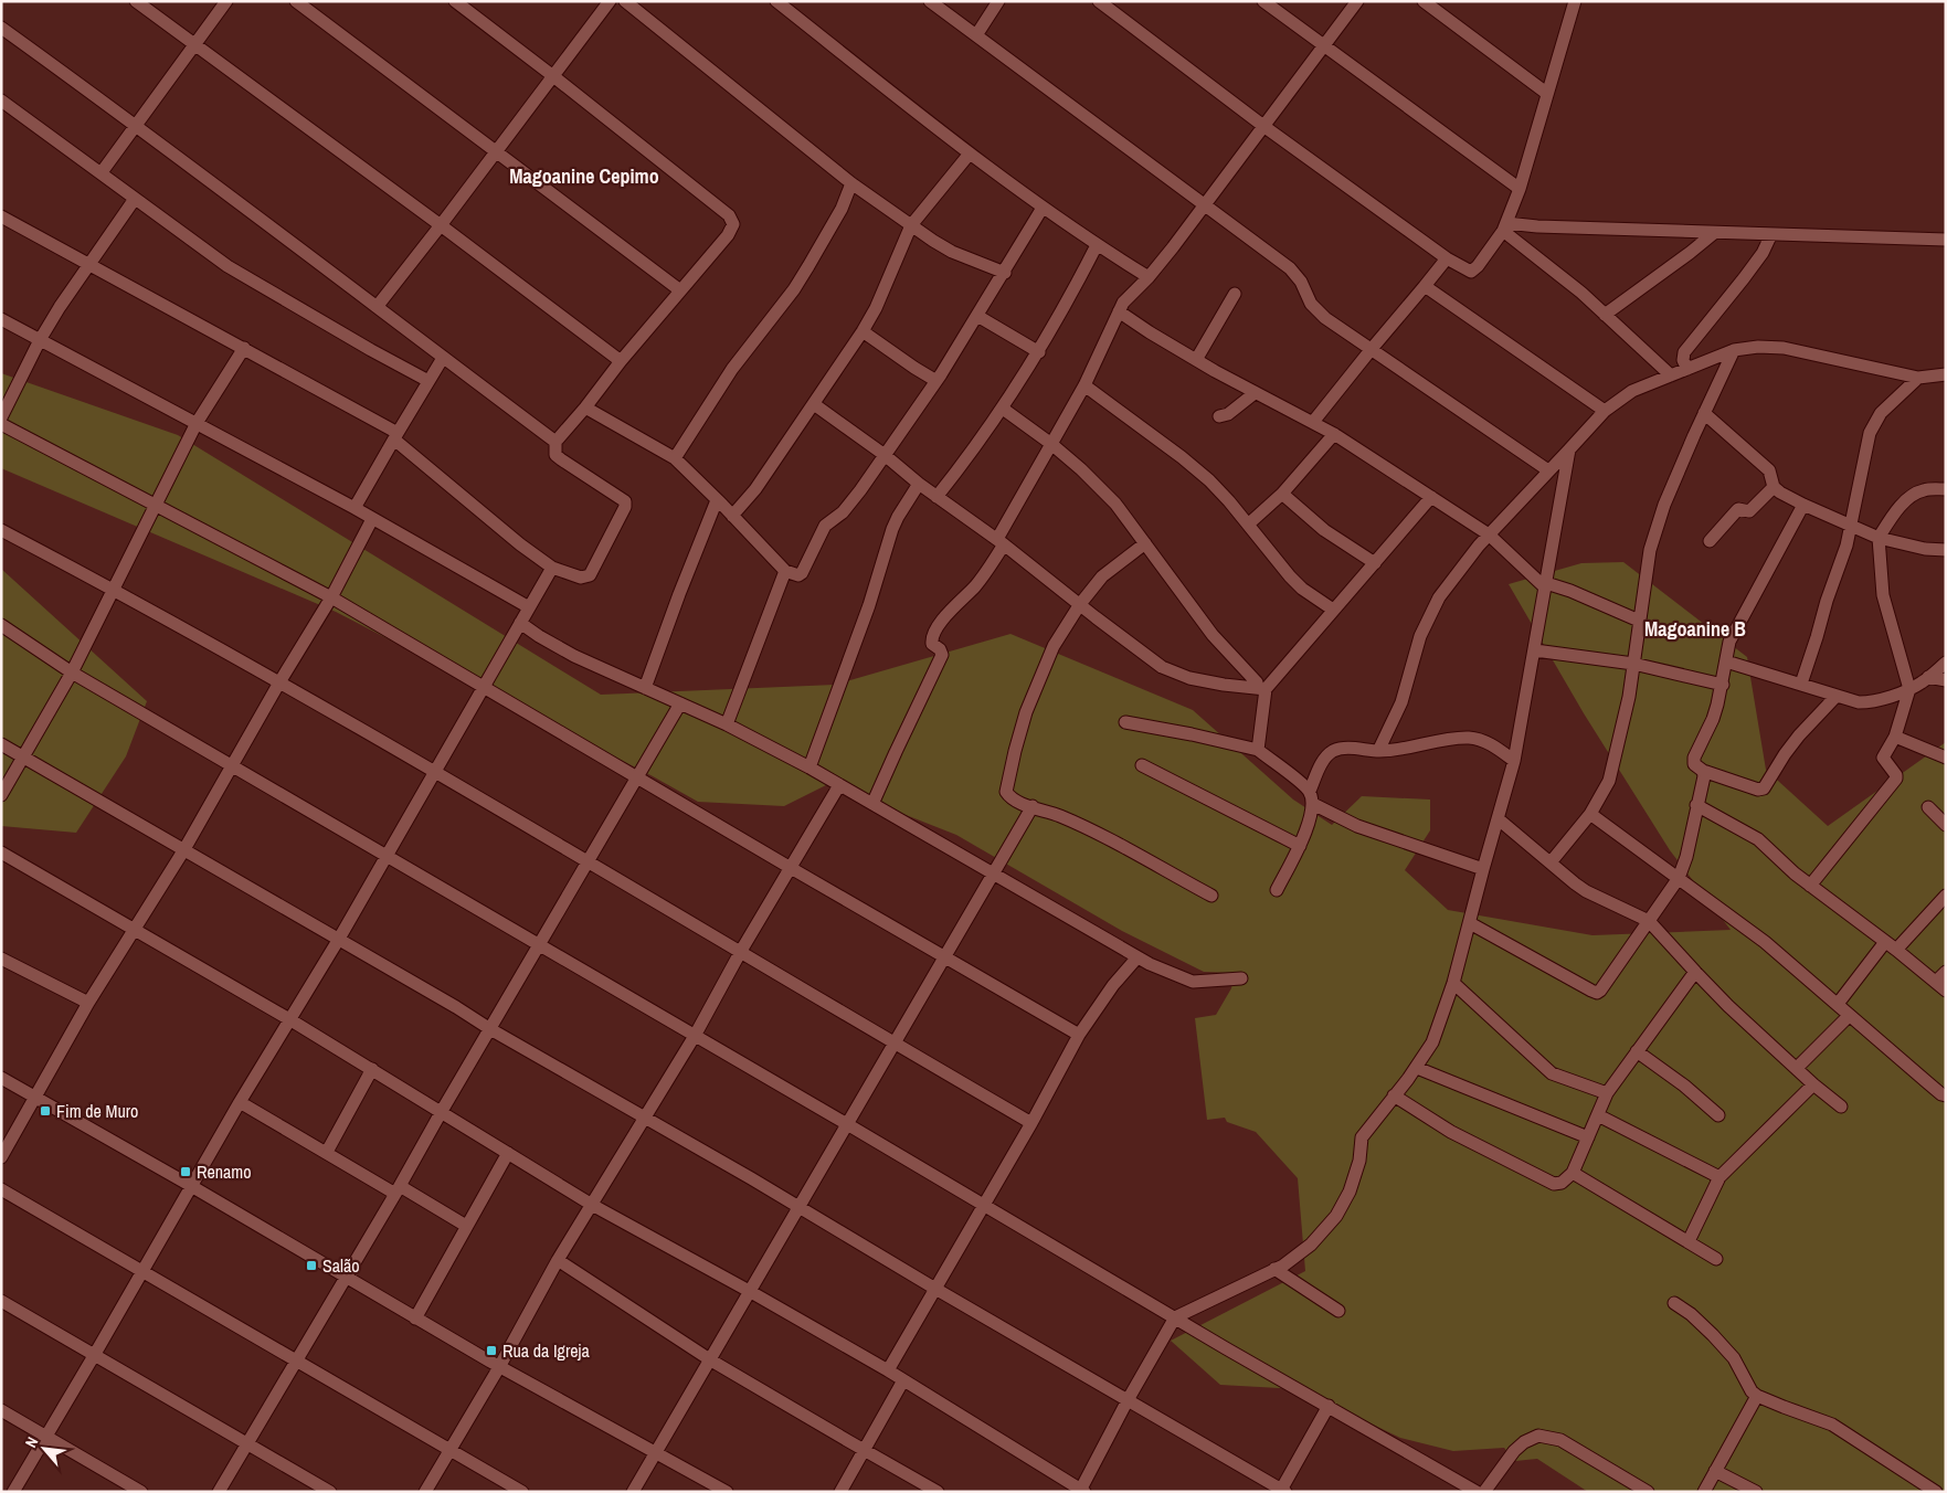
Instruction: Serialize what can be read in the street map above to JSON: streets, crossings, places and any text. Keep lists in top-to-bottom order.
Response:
{
  "districts": ["Magoanine Cepimo", "Magoanine B"],
  "places": {
    "transit": [
      "Fim de Muro",
      "Renamo",
      "Salão",
      "Rua da Igreja"
    ]
  },
  "north": "top left"
}
